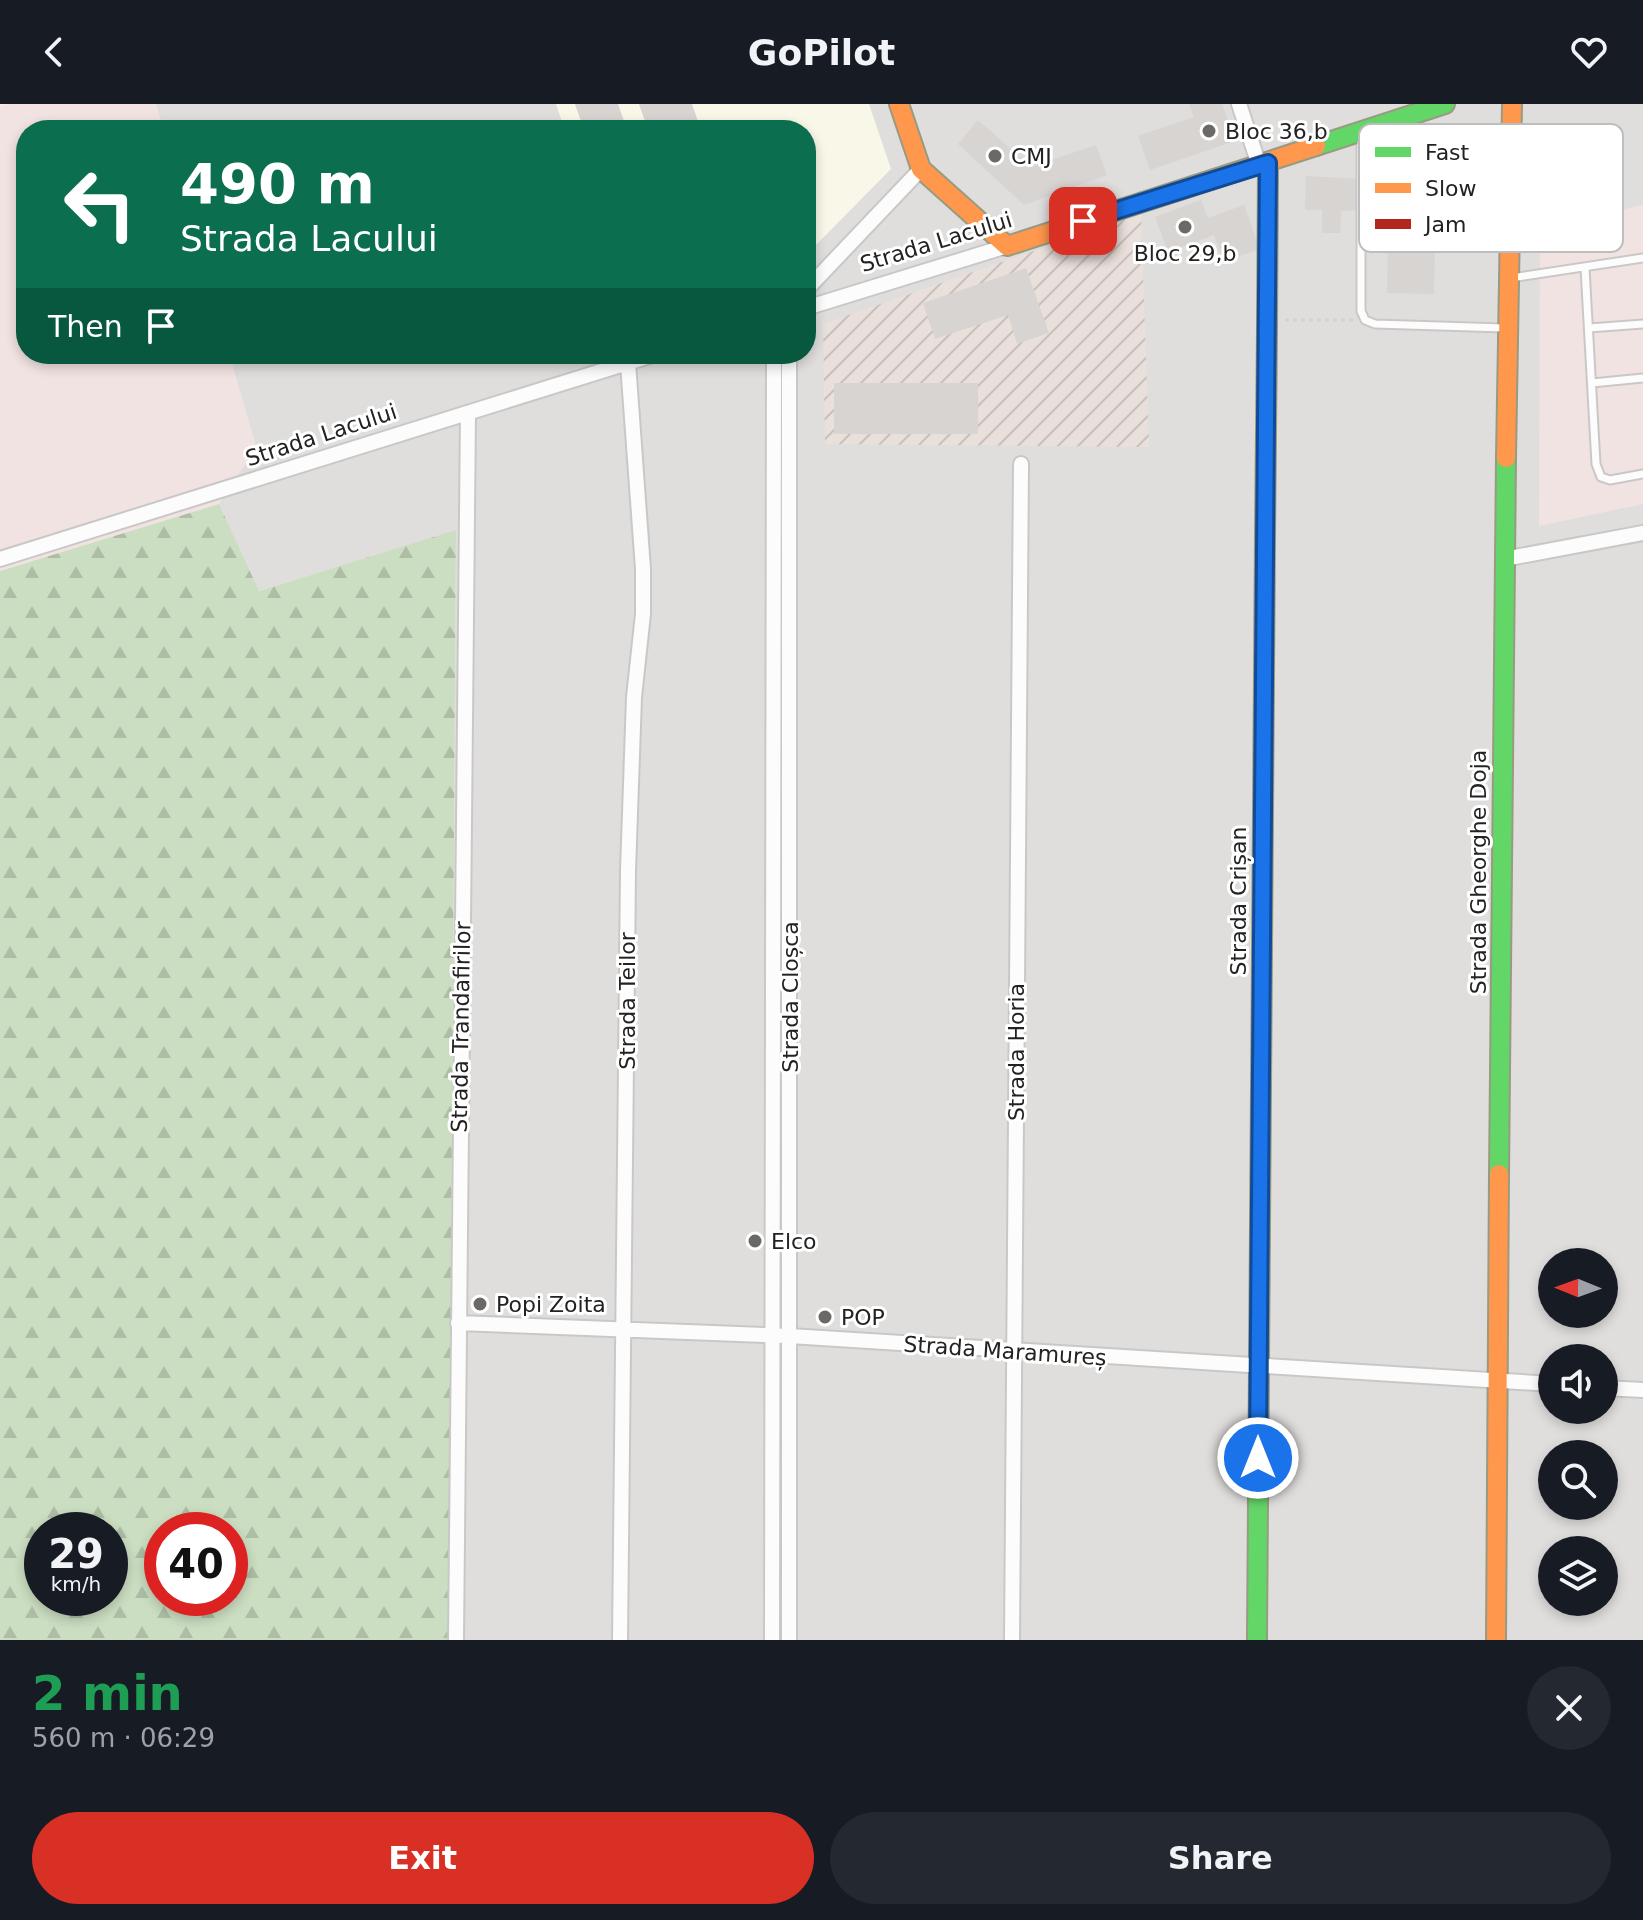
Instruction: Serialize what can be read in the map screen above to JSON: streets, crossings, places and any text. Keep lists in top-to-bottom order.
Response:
{
  "streets": {
    "street": [
      "Strada Lacului",
      "Strada Gheorghe Doja",
      "Strada Crișan",
      "Strada Cloșca",
      "Strada Teilor",
      "Strada Trandafirilor",
      "Strada Horia",
      "Strada Maramureș"
    ]
  },
  "crossings": [
    ["Strada Lacului", "Strada Crișan"],
    ["Strada Lacului", "Strada Trandafirilor"],
    ["Strada Gheorghe Doja", "Strada Maramureș"],
    ["Strada Crișan", "Strada Maramureș"],
    ["Strada Cloșca", "Strada Maramureș"],
    ["Strada Teilor", "Strada Maramureș"],
    ["Strada Trandafirilor", "Strada Maramureș"],
    ["Strada Horia", "Strada Maramureș"]
  ],
  "places": [
    "Bloc 36,b",
    "CMJ",
    "Bloc 29,b",
    "Elco",
    "Popi Zoita",
    "POP"
  ],
  "legend": ["Fast", "Slow", "Jam"],
  "north": "left",
  "page": {
    "header": "GoPilot",
    "turn": ["490 m", "Strada Lacului"],
    "then": "Then",
    "speed": "29 km/h",
    "limit": "40",
    "heading": ["2 min", "560 m · 06:29"],
    "buttons": ["Exit", "Share"]
  }
}
